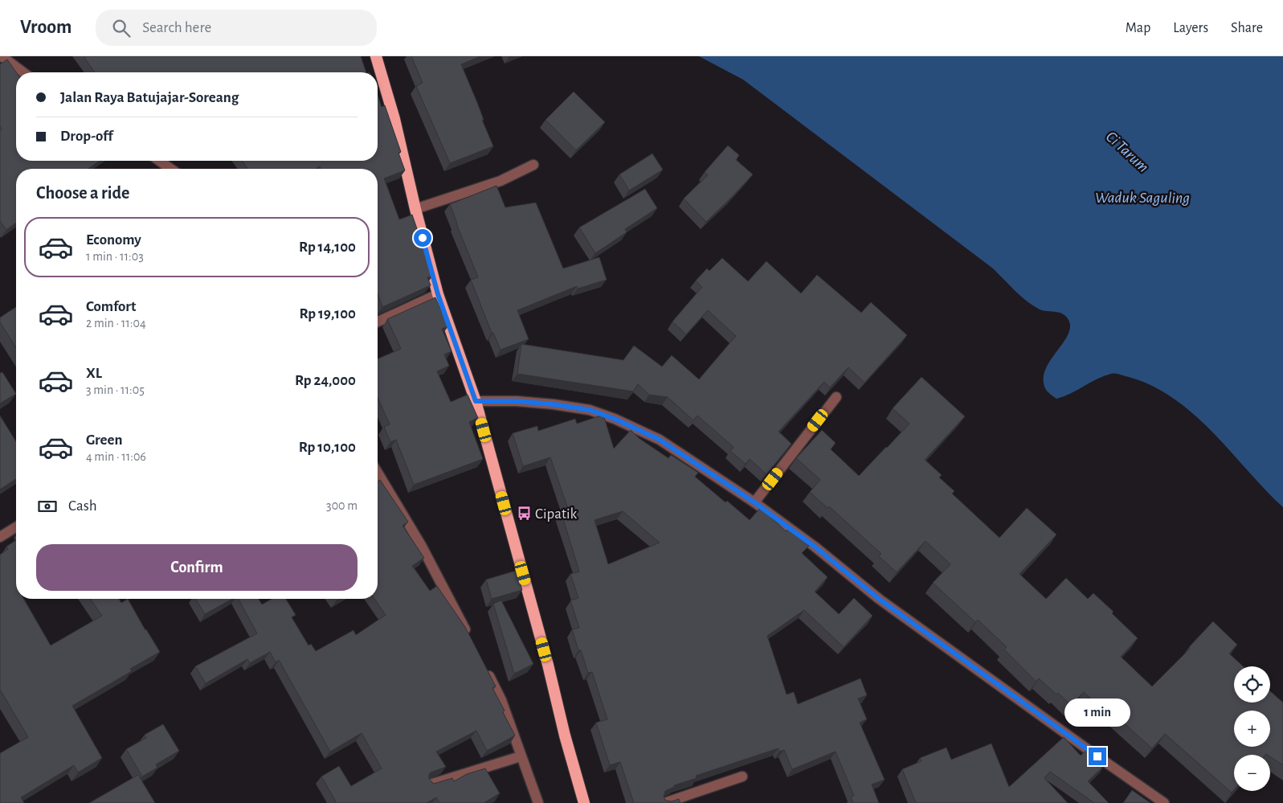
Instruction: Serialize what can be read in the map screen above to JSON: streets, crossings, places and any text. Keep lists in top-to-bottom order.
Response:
{
  "water": ["Ci Tarum", "Waduk Saguling"],
  "places": {
    "bus stop": ["Cipatik"]
  },
  "page": {
    "header": "Vroom",
    "search": "Search here",
    "nav": ["Map", "Layers", "Share"],
    "banner": ["Jalan Raya Batujajar-Soreang", "Drop-off"],
    "heading": "Choose a ride",
    "list": [
      {
        "name": "Economy",
        "note": "1 min · 11:03",
        "value": "Rp 14,100"
      },
      {
        "name": "Comfort",
        "note": "2 min · 11:04",
        "value": "Rp 19,100"
      },
      {
        "name": "XL",
        "note": "3 min · 11:05",
        "value": "Rp 24,000"
      },
      {
        "name": "Green",
        "note": "4 min · 11:06",
        "value": "Rp 10,100"
      }
    ],
    "pay": ["Cash", "300 m"],
    "buttons": "Confirm",
    "map_buttons": ["+", "−"],
    "bubble": "1 min"
  }
}
